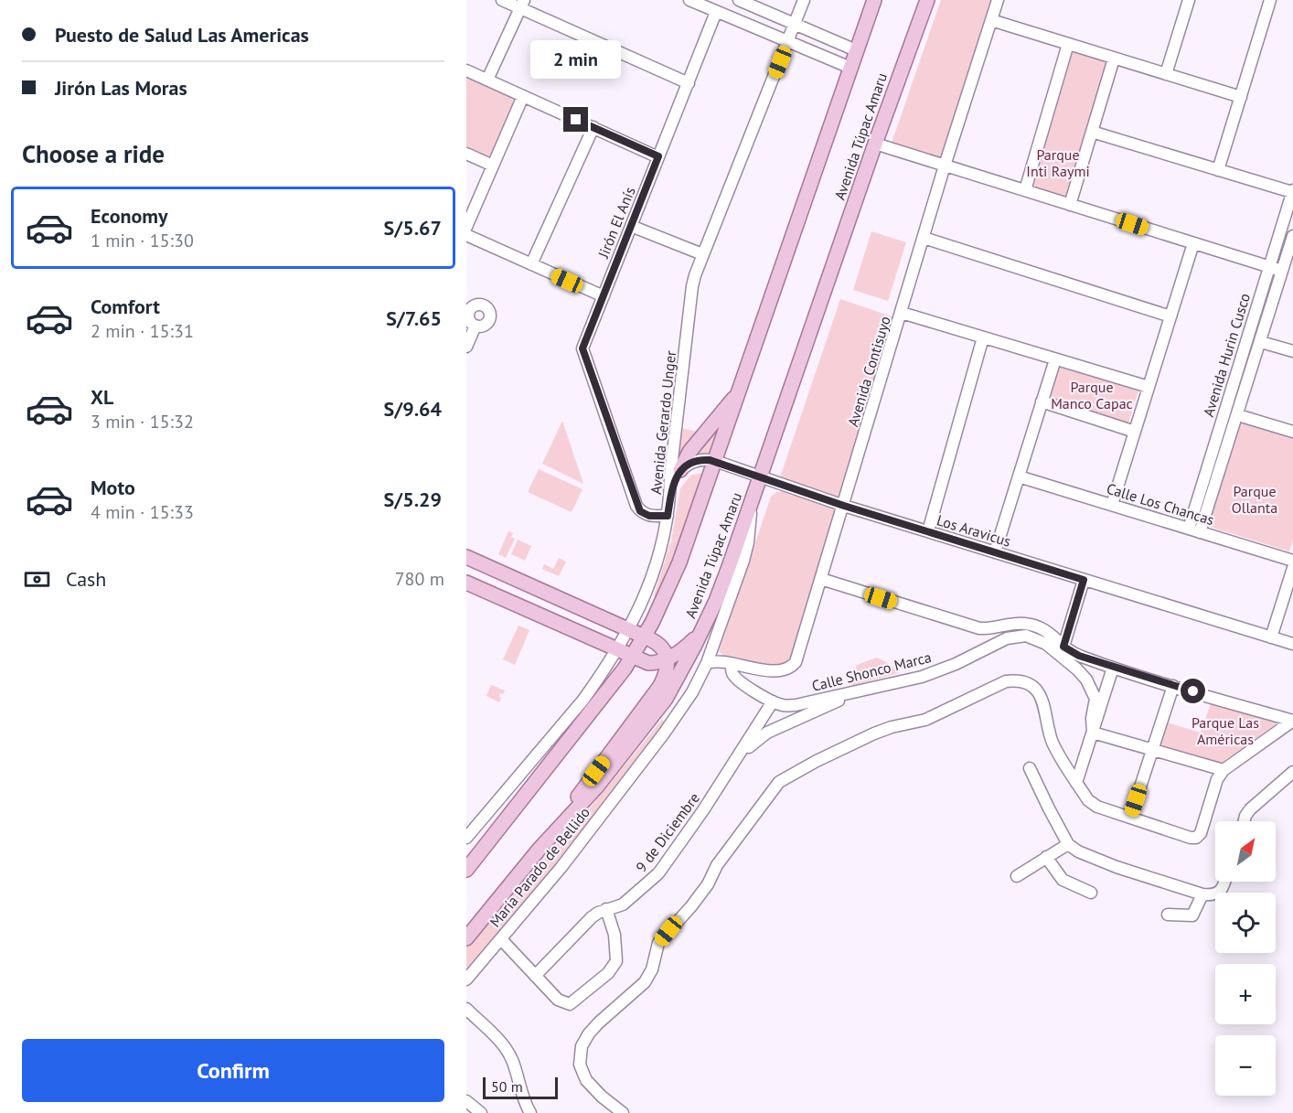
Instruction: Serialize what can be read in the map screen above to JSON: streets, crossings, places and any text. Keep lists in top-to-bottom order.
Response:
{
  "streets": {
    "main road": ["Avenida Túpac Amaru"],
    "street": [
      "Jirón El Anís",
      "Avenida Hurin Cusco",
      "Avenida Contisuyo",
      "Avenida Gerardo Unger",
      "Calle Los Chancas",
      "Los Aravicus",
      "Calle Shonco Marca",
      "9 de Diciembre",
      "María Parado de Bellido"
    ]
  },
  "crossings": [
    ["Avenida Túpac Amaru", "Los Aravicus"],
    ["Avenida Túpac Amaru", "María Parado de Bellido"],
    ["Jirón El Anís", "Avenida Gerardo Unger"],
    ["Avenida Hurin Cusco", "Calle Los Chancas"],
    ["Avenida Contisuyo", "Los Aravicus"],
    ["Avenida Contisuyo", "Calle Shonco Marca"],
    ["Avenida Contisuyo", "María Parado de Bellido"],
    ["Calle Shonco Marca", "9 de Diciembre"]
  ],
  "parks": [
    "Parque Inti Raymi",
    "Parque Manco Capac",
    "Parque Ollanta",
    "Parque Las Américas"
  ],
  "scale_bar": "50 m",
  "north": "top right",
  "page": {
    "banner": ["Puesto de Salud Las Americas", "Jirón Las Moras"],
    "bubble": "2 min",
    "heading": "Choose a ride",
    "list": [
      {
        "name": "Economy",
        "note": "1 min · 15:30",
        "value": "S/5.67"
      },
      {
        "name": "Comfort",
        "note": "2 min · 15:31",
        "value": "S/7.65"
      },
      {
        "name": "XL",
        "note": "3 min · 15:32",
        "value": "S/9.64"
      },
      {
        "name": "Moto",
        "note": "4 min · 15:33",
        "value": "S/5.29"
      }
    ],
    "pay": ["Cash", "780 m"],
    "map_buttons": ["+", "−"],
    "buttons": "Confirm",
    "scale": "50 m"
  }
}
